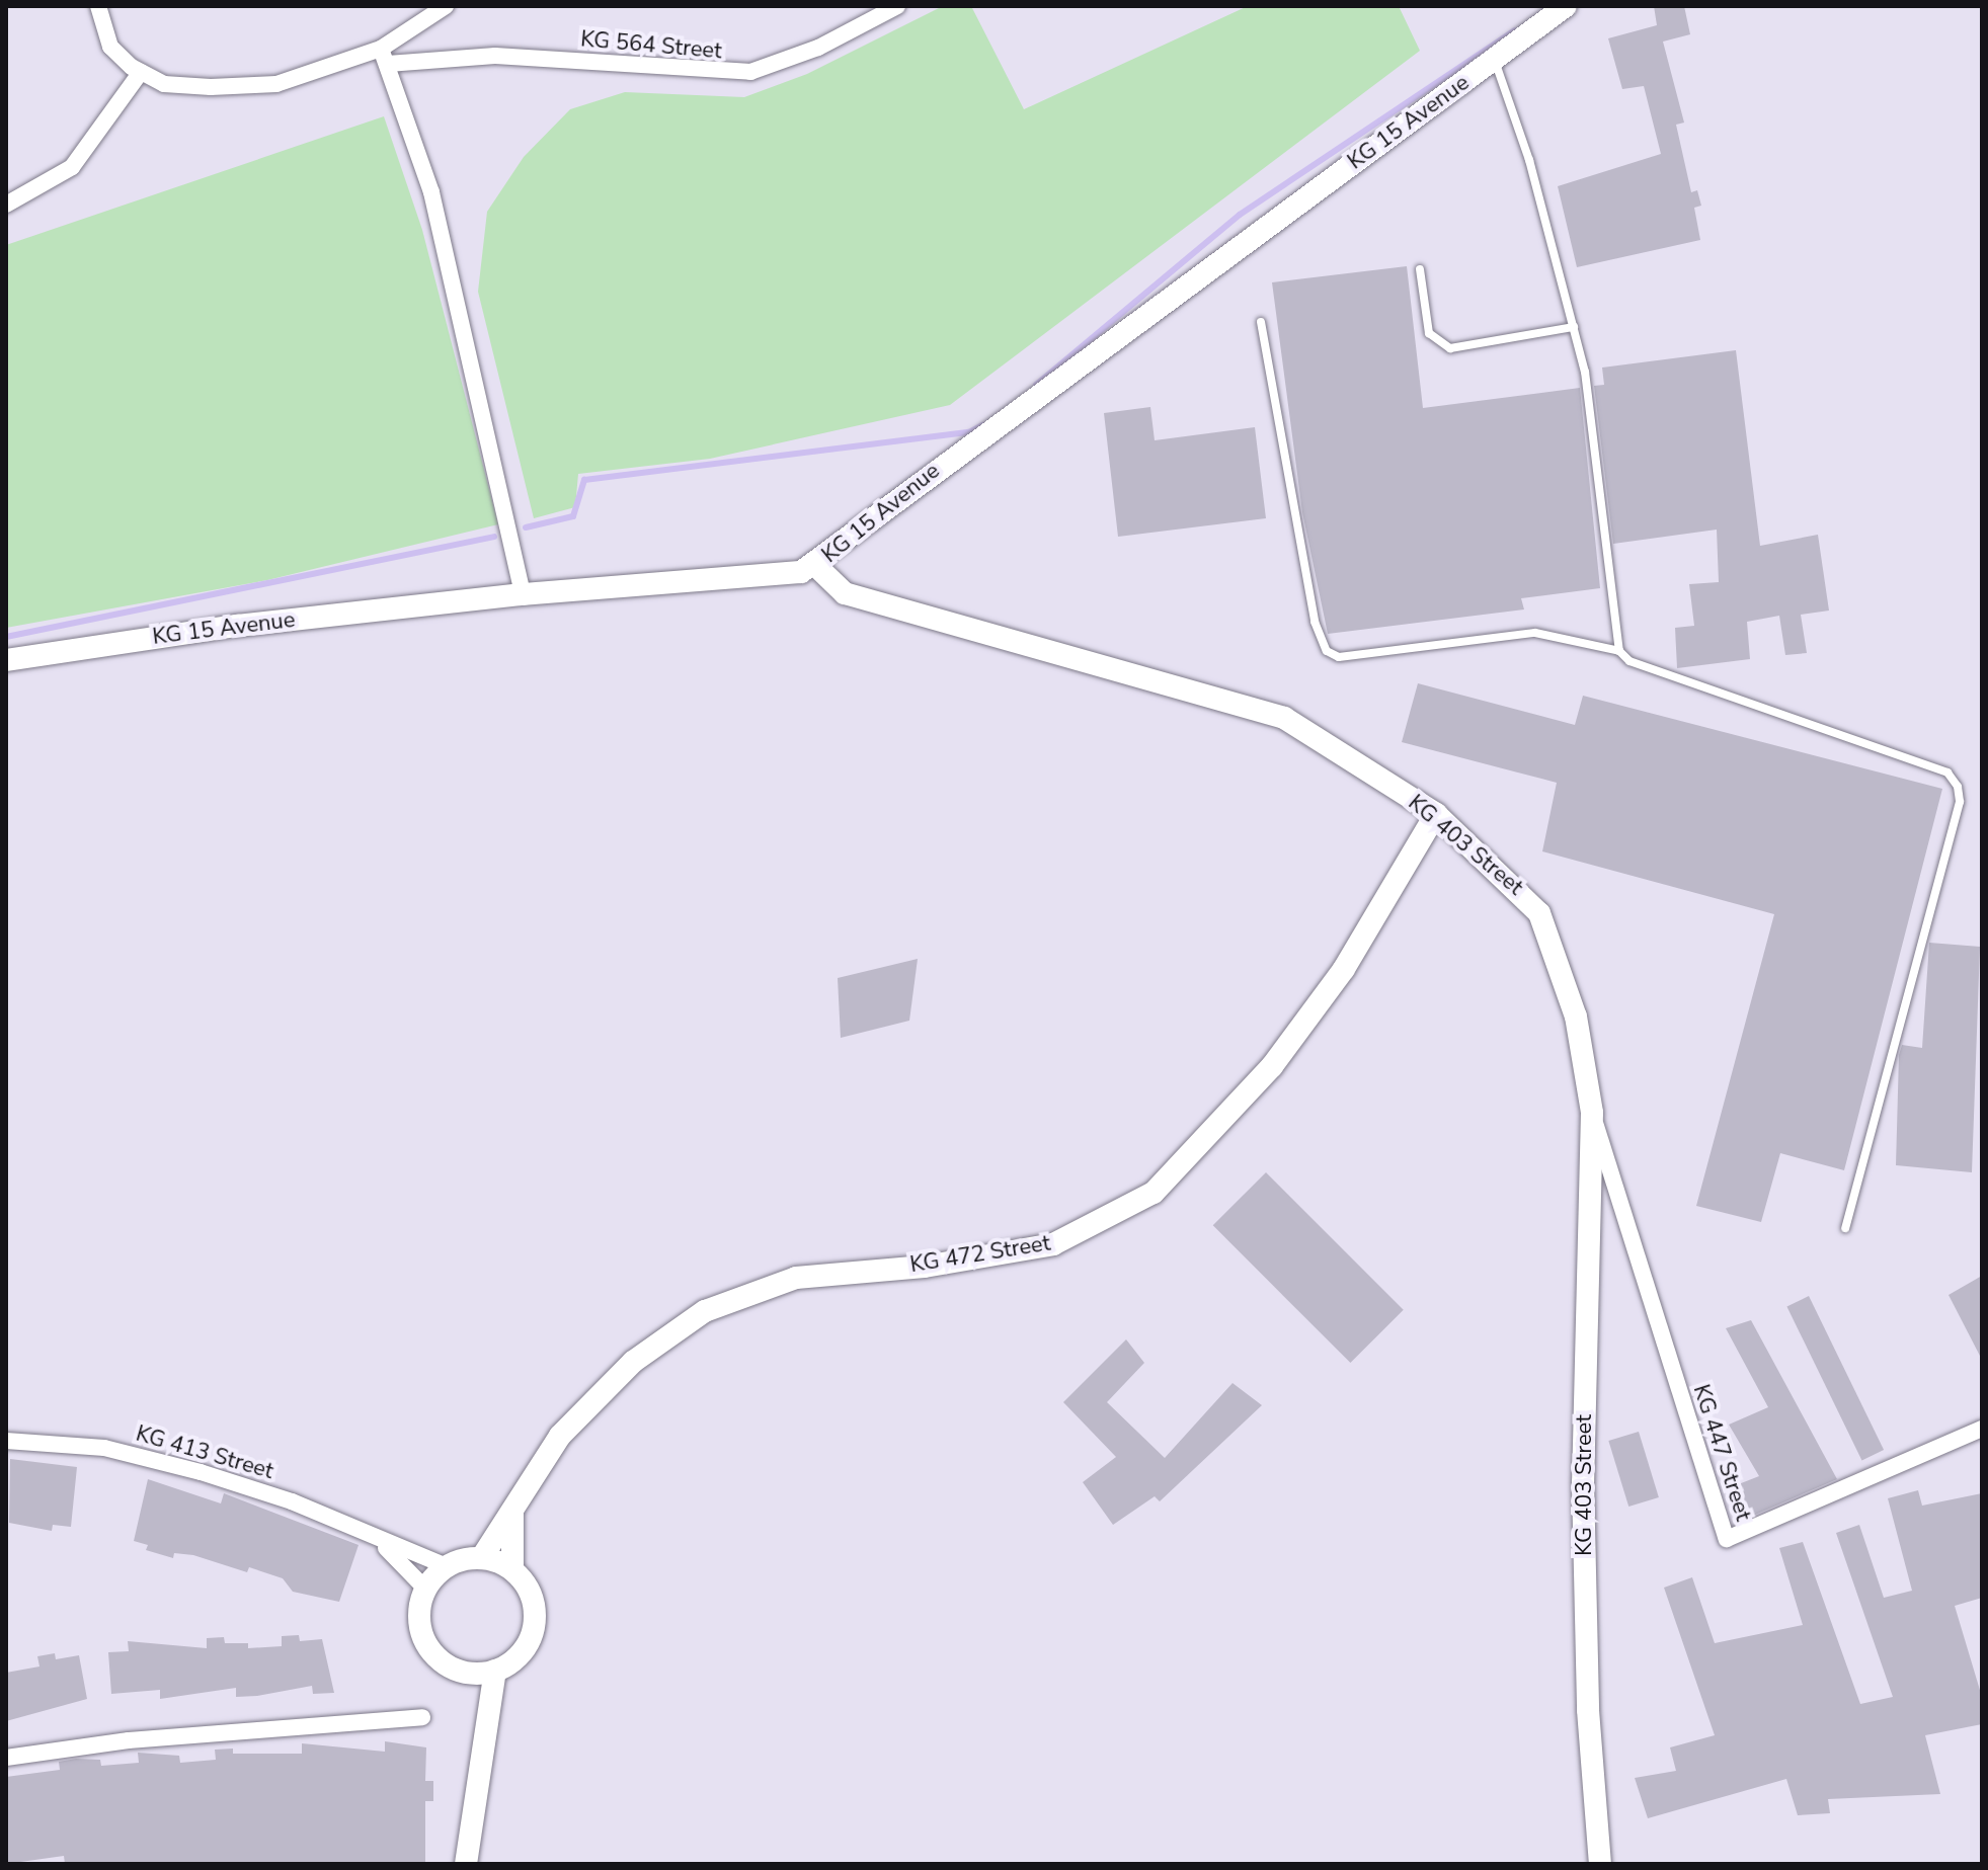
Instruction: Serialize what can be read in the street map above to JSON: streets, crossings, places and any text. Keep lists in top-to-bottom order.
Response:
{
  "streets": {
    "main road": ["KG 15 Avenue", "KG 403 Street", "KG 472 Street"],
    "street": ["KG 564 Street", "KG 413 Street", "KG 447 Street"]
  },
  "crossings": [
    ["KG 15 Avenue", "KG 403 Street"],
    ["KG 403 Street", "KG 472 Street"],
    ["KG 403 Street", "KG 447 Street"],
    ["KG 472 Street", "KG 413 Street"]
  ]
}
